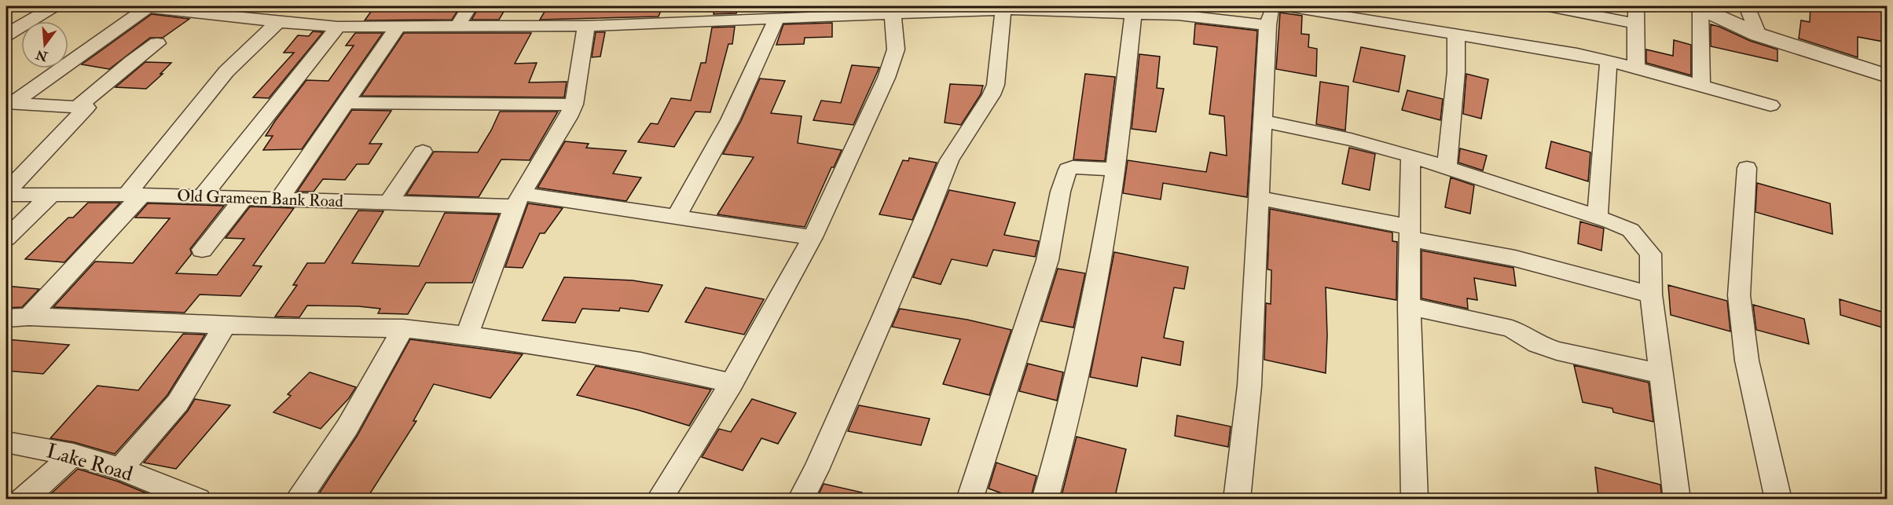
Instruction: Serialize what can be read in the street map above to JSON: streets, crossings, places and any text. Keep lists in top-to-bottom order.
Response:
{
  "streets": {
    "street": ["Old Grameen Bank Road", "Lake Road"]
  },
  "north": "bottom"
}
